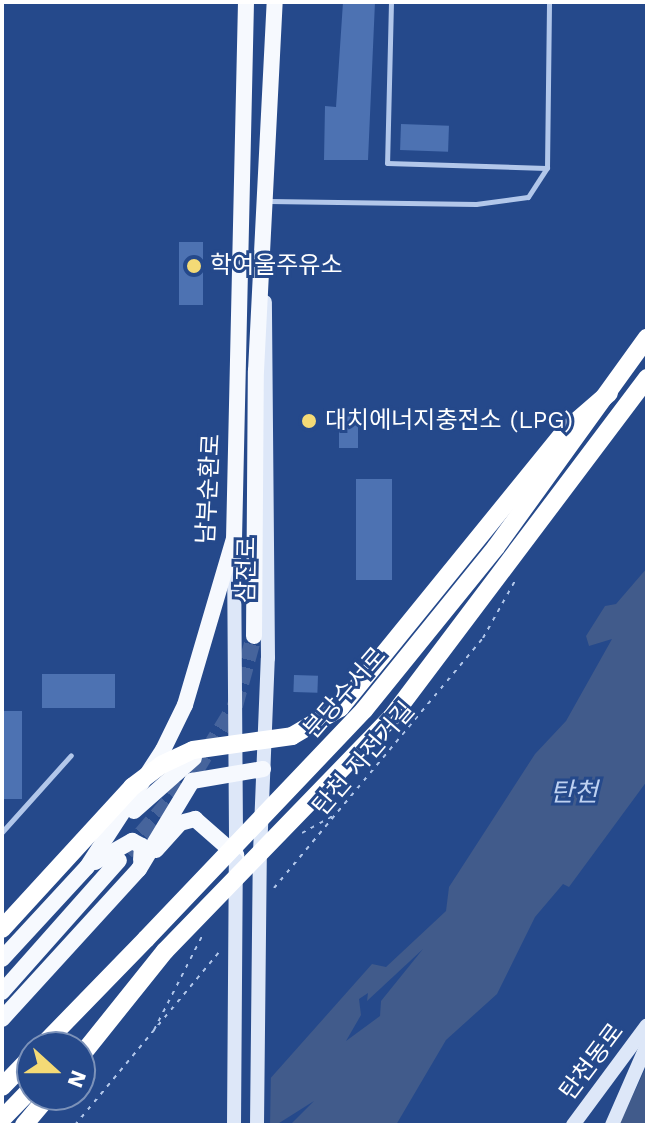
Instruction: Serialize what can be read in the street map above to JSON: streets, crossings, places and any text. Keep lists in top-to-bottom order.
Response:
{
  "streets": {
    "highway": ["분당수서로"],
    "main road": ["남부순환로", "삼전로", "탄천동로"],
    "path": ["탄천 자전거길"]
  },
  "crossings": [
    ["남부순환로", "삼전로"]
  ],
  "water": ["탄천"],
  "places": ["학여울주유소", "대치에너지충전소 (LPG)"],
  "north": "right"
}
